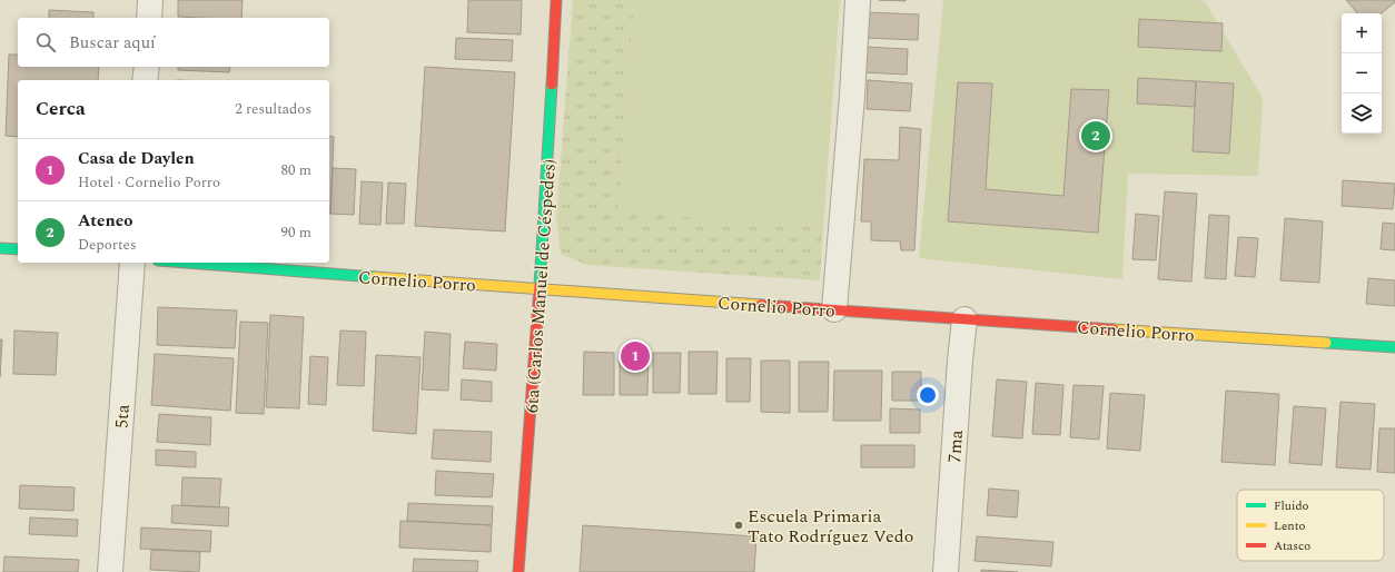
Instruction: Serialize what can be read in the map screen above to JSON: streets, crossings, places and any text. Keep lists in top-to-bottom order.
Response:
{
  "streets": {
    "street": [
      "Cornelio Porro",
      "6ta (Carlos Manuel de Céspedes)",
      "5ta",
      "7ma"
    ]
  },
  "crossings": [
    ["Cornelio Porro", "6ta (Carlos Manuel de Céspedes)"],
    ["Cornelio Porro", "7ma"]
  ],
  "places": ["Escuela Primaria Tato Rodríguez Vedo"],
  "legend": ["Fluido", "Lento", "Atasco"],
  "page": {
    "map_buttons": ["+", "−"],
    "search": "Buscar aquí",
    "heading": ["Cerca", "2 resultados"],
    "pins": ["2", "1"],
    "list": [
      {
        "mark": "1",
        "name": "Casa de Daylen",
        "note": "Hotel · Cornelio Porro",
        "value": "80 m"
      },
      {
        "mark": "2",
        "name": "Ateneo",
        "note": "Deportes",
        "value": "90 m"
      }
    ]
  }
}
